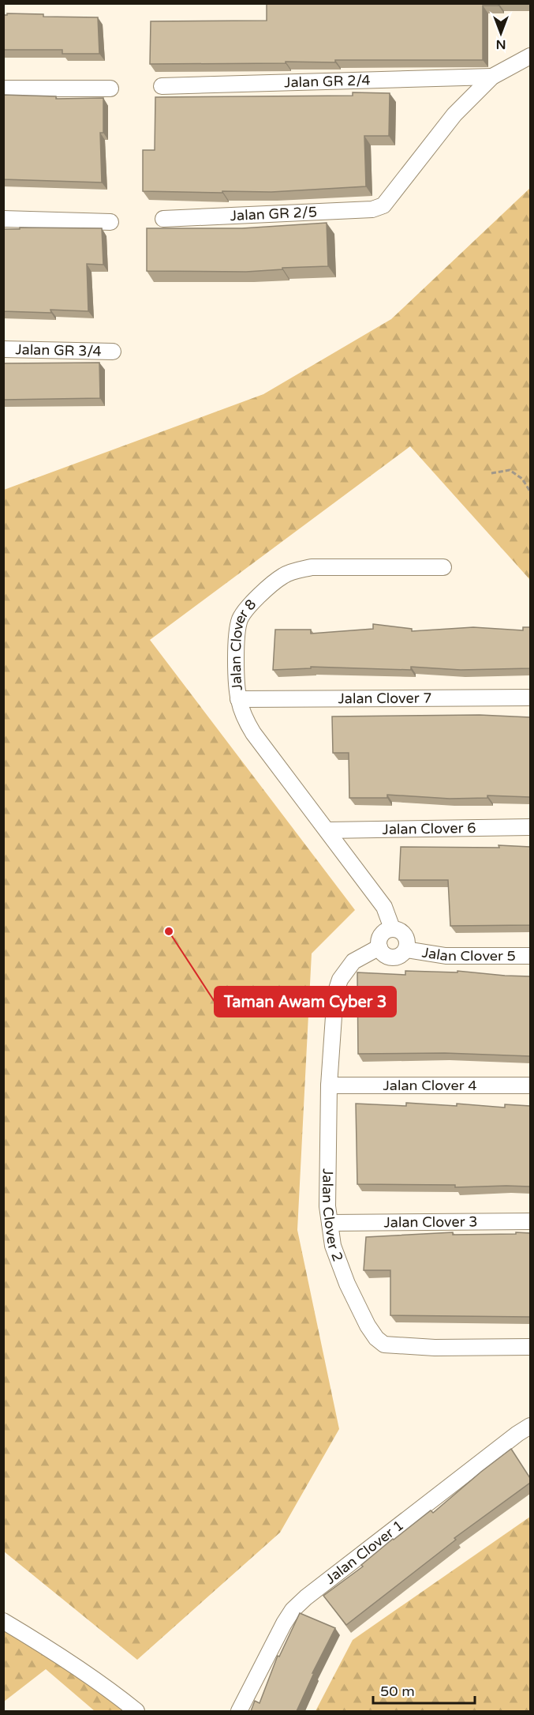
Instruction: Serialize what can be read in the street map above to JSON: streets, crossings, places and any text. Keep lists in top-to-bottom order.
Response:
{
  "streets": {
    "street": [
      "Jalan GR 2/4",
      "Jalan GR 2/5",
      "Jalan GR 3/4",
      "Jalan Clover 8",
      "Jalan Clover 7",
      "Jalan Clover 6",
      "Jalan Clover 5",
      "Jalan Clover 4",
      "Jalan Clover 2",
      "Jalan Clover 3",
      "Jalan Clover 1"
    ]
  },
  "crossings": [
    ["Jalan GR 2/4", "Jalan GR 2/5"],
    ["Jalan Clover 8", "Jalan Clover 7"],
    ["Jalan Clover 8", "Jalan Clover 6"],
    ["Jalan Clover 8", "Jalan Clover 5"],
    ["Jalan Clover 8", "Jalan Clover 2"],
    ["Jalan Clover 5", "Jalan Clover 2"],
    ["Jalan Clover 4", "Jalan Clover 2"],
    ["Jalan Clover 2", "Jalan Clover 3"]
  ],
  "places": ["Taman Awam Cyber 3"],
  "scale_bar": "50 m",
  "north": "bottom"
}
